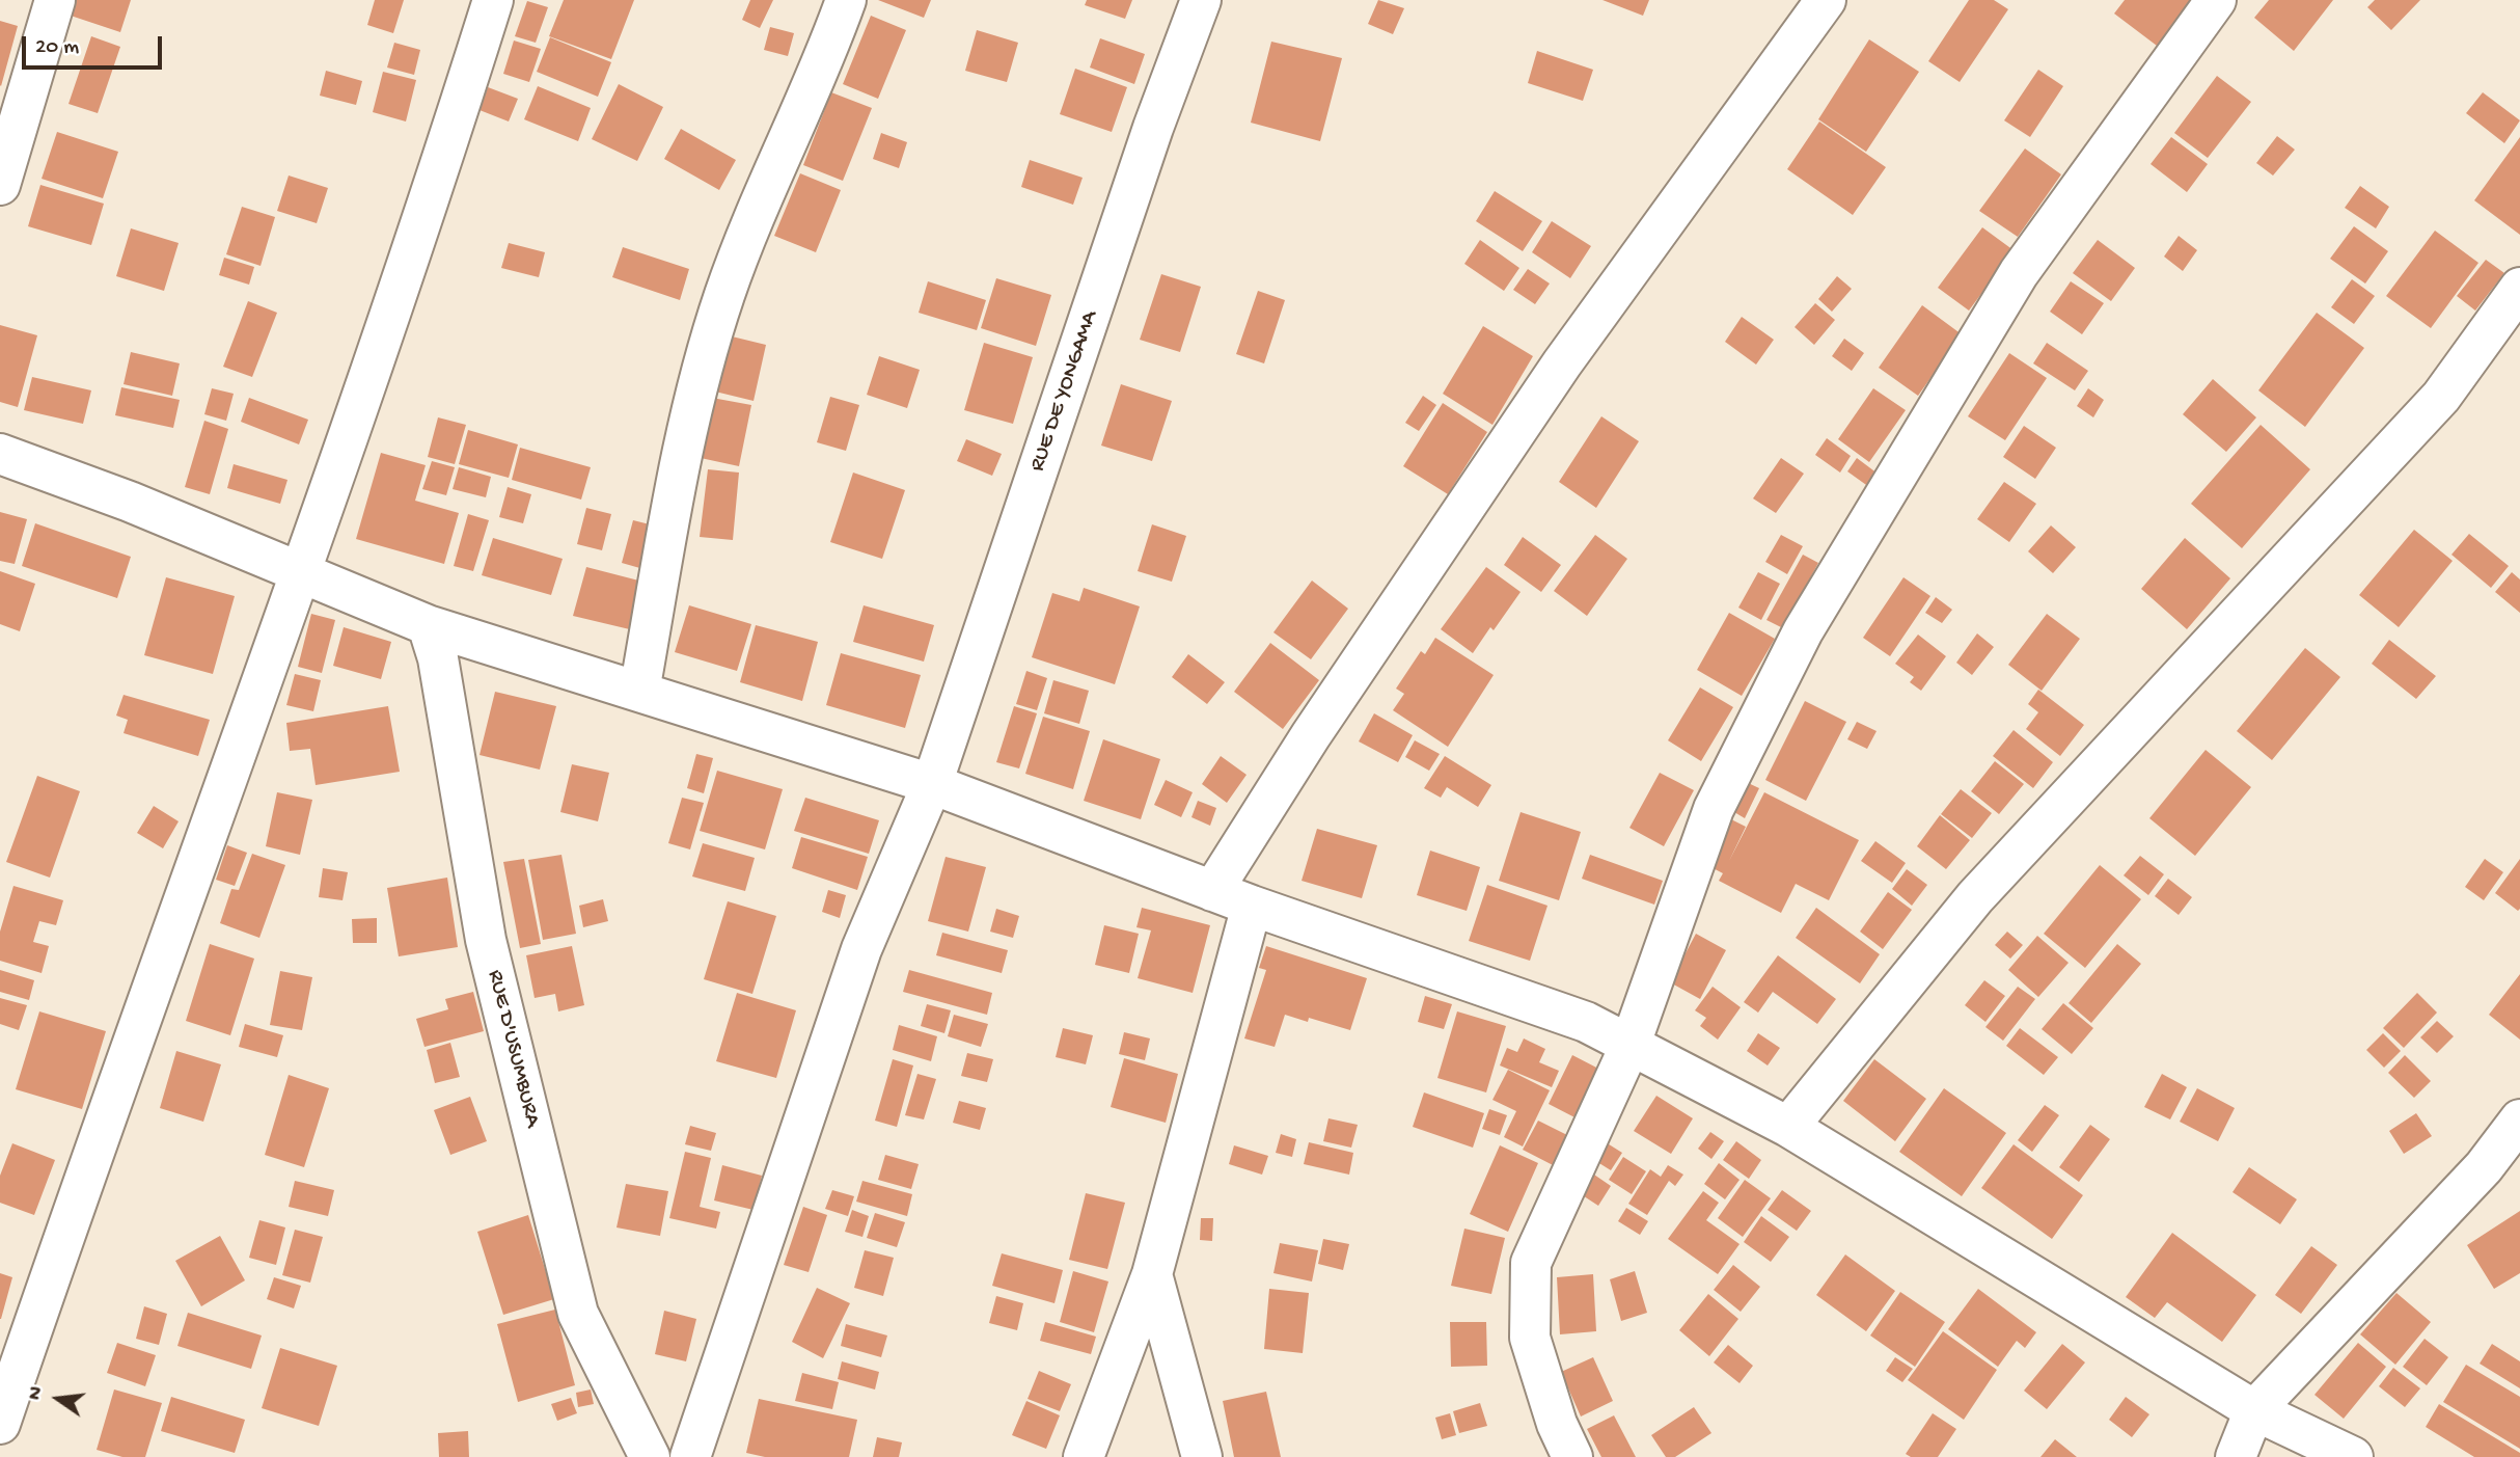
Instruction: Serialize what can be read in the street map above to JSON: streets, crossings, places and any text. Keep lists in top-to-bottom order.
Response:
{
  "streets": {
    "street": ["RUE DE YONGAMA", "RUE D'USUMBURA"]
  },
  "scale_bar": "20 m",
  "north": "left"
}
